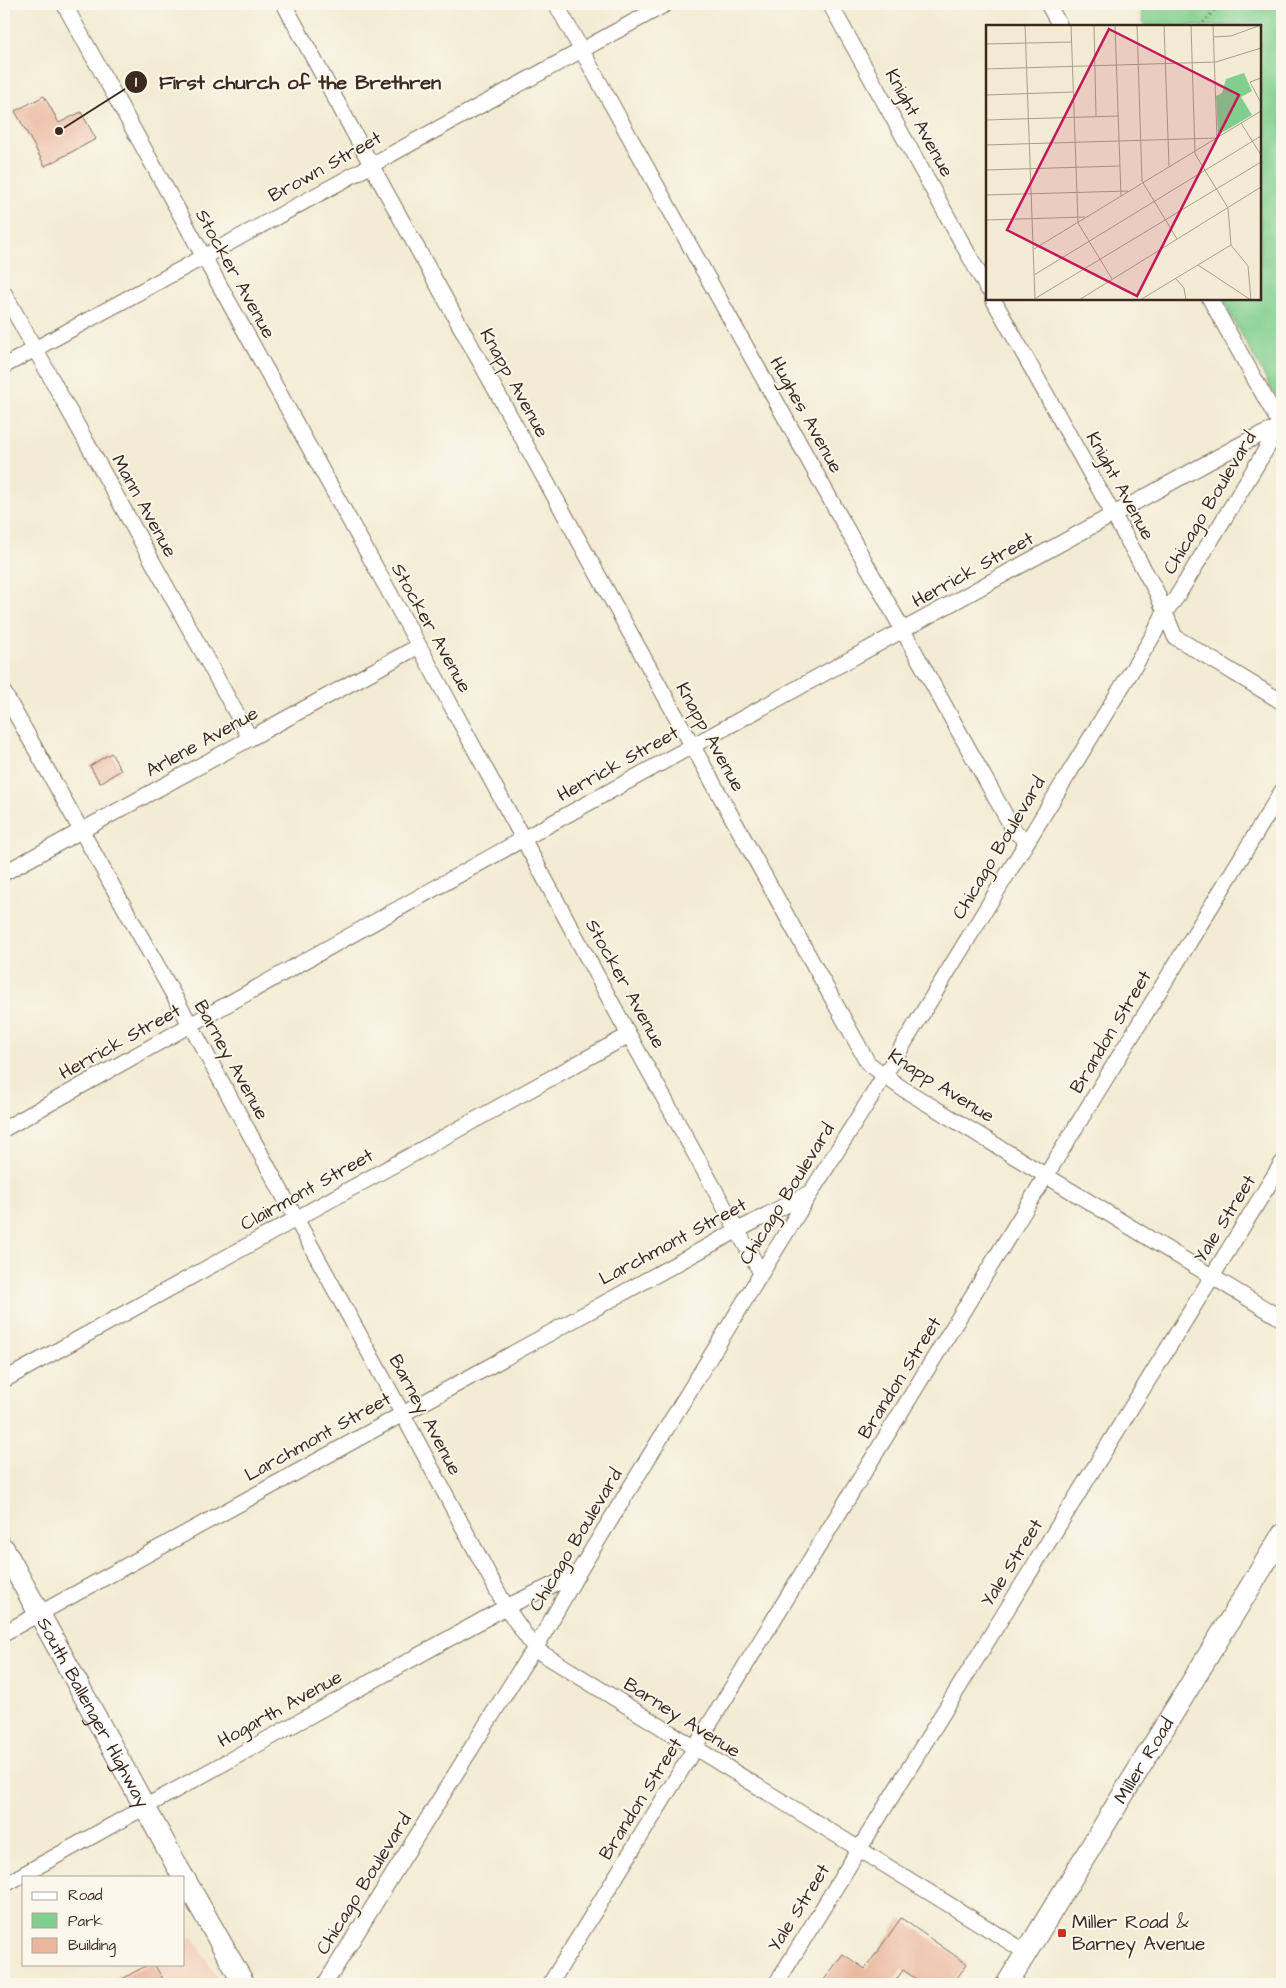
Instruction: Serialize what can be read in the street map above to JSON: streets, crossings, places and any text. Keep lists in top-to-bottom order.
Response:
{
  "streets": {
    "main road": ["South Ballenger Highway", "Miller Road"],
    "street": [
      "Knight Avenue",
      "Brown Street",
      "Stocker Avenue",
      "Knapp Avenue",
      "Hughes Avenue",
      "Chicago Boulevard",
      "Mann Avenue",
      "Herrick Street",
      "Arlene Avenue",
      "Brandon Street",
      "Barney Avenue",
      "Clairmont Street",
      "Yale Street",
      "Larchmont Street",
      "Hogarth Avenue"
    ]
  },
  "crossings": [
    ["Knight Avenue", "Chicago Boulevard"],
    ["Knight Avenue", "Herrick Street"],
    ["Brown Street", "Stocker Avenue"],
    ["Brown Street", "Knapp Avenue"],
    ["Brown Street", "Hughes Avenue"],
    ["Brown Street", "Mann Avenue"],
    ["Stocker Avenue", "Chicago Boulevard"],
    ["Stocker Avenue", "Herrick Street"],
    ["Stocker Avenue", "Arlene Avenue"],
    ["Stocker Avenue", "Clairmont Street"],
    ["Stocker Avenue", "Larchmont Street"],
    ["Knapp Avenue", "Chicago Boulevard"],
    ["Knapp Avenue", "Herrick Street"],
    ["Knapp Avenue", "Brandon Street"],
    ["Knapp Avenue", "Yale Street"],
    ["Hughes Avenue", "Chicago Boulevard"],
    ["Hughes Avenue", "Herrick Street"],
    ["Chicago Boulevard", "Herrick Street"],
    ["Chicago Boulevard", "Barney Avenue"],
    ["Chicago Boulevard", "Larchmont Street"],
    ["Chicago Boulevard", "Hogarth Avenue"],
    ["Mann Avenue", "Arlene Avenue"],
    ["Herrick Street", "Barney Avenue"],
    ["Arlene Avenue", "Barney Avenue"],
    ["Brandon Street", "Barney Avenue"],
    ["Barney Avenue", "Clairmont Street"],
    ["Barney Avenue", "Yale Street"],
    ["Barney Avenue", "Larchmont Street"],
    ["Barney Avenue", "Hogarth Avenue"],
    ["Barney Avenue", "Miller Road"],
    ["Larchmont Street", "South Ballenger Highway"],
    ["Hogarth Avenue", "South Ballenger Highway"]
  ],
  "places": {
    "other": ["First church of the Brethren"],
    "transit": ["Miller Road & Barney Avenue"]
  },
  "legend": ["Road", "Park", "Building"]
}
